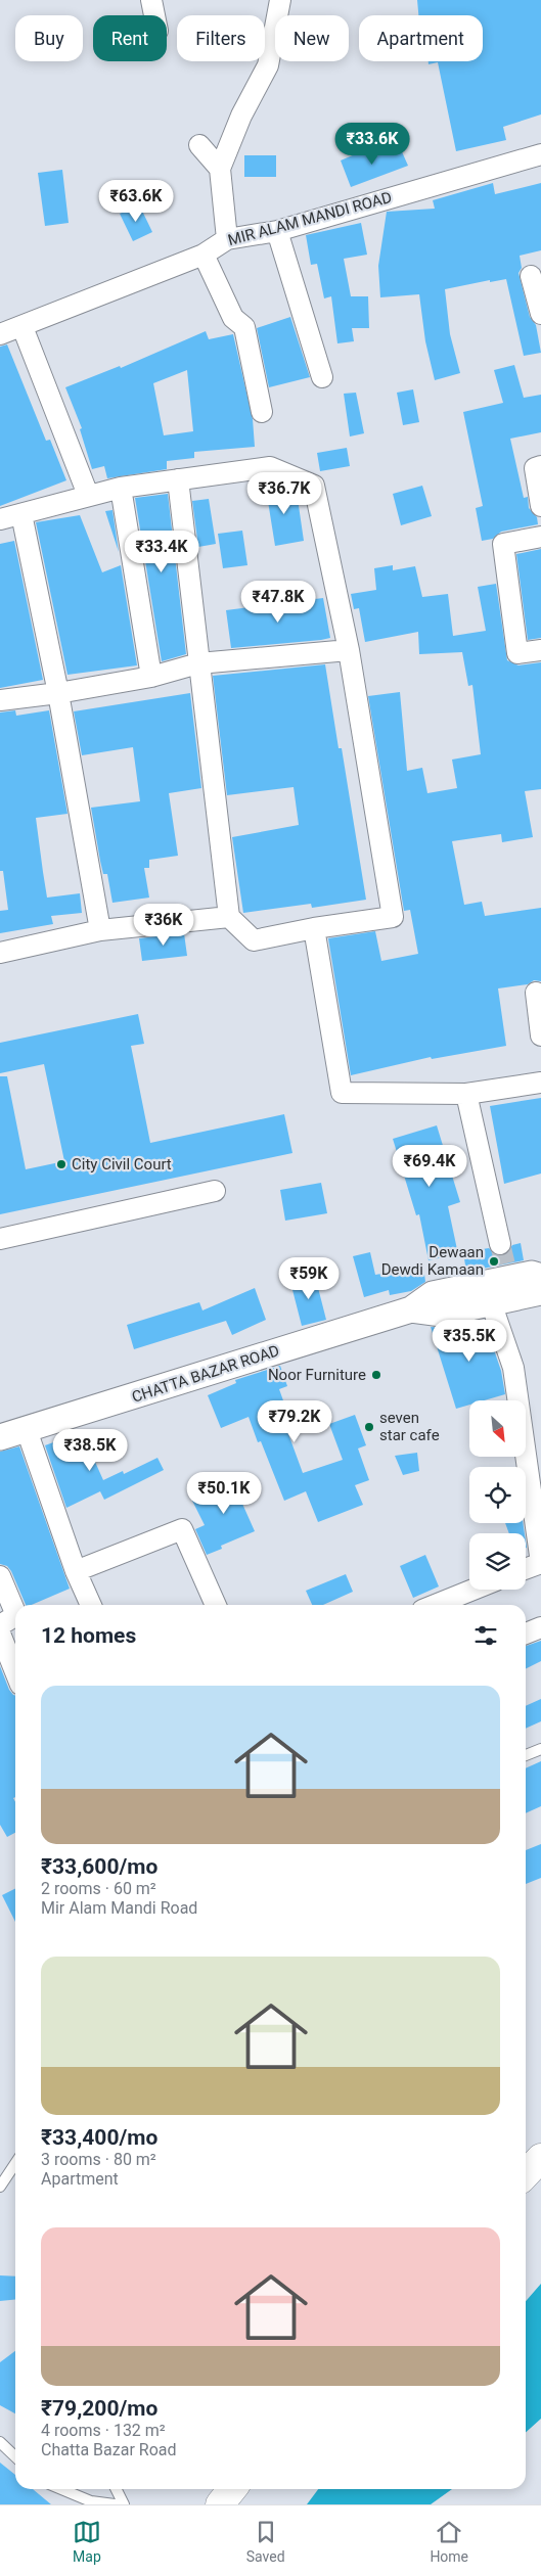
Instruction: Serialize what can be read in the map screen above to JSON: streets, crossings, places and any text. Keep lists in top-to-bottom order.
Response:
{
  "streets": {
    "street": ["MIR ALAM MANDI ROAD", "CHATTA BAZAR ROAD"]
  },
  "places": [
    "City Civil Court",
    "Dewaan Dewdi Kamaan",
    "Noor Furniture",
    "seven star cafe"
  ],
  "north": "bottom right",
  "page": {
    "chip": [
      "Buy",
      "Rent",
      "Filters",
      "New",
      "Apartment"
    ],
    "price": [
      "₹33.6K",
      "₹63.6K",
      "₹36.7K",
      "₹33.4K",
      "₹47.8K",
      "₹36K",
      "₹69.4K",
      "₹59K",
      "₹35.5K",
      "₹79.2K",
      "₹38.5K",
      "₹50.1K"
    ],
    "heading": "12 homes",
    "list": [
      {
        "name": "₹33,600/mo",
        "note": "2 rooms · 60 m² · Mir Alam Mandi Road"
      },
      {
        "name": "₹33,400/mo",
        "note": "3 rooms · 80 m² · Apartment"
      },
      {
        "name": "₹79,200/mo",
        "note": "4 rooms · 132 m² · Chatta Bazar Road"
      }
    ],
    "tabs": ["Map", "Saved", "Home"]
  }
}
